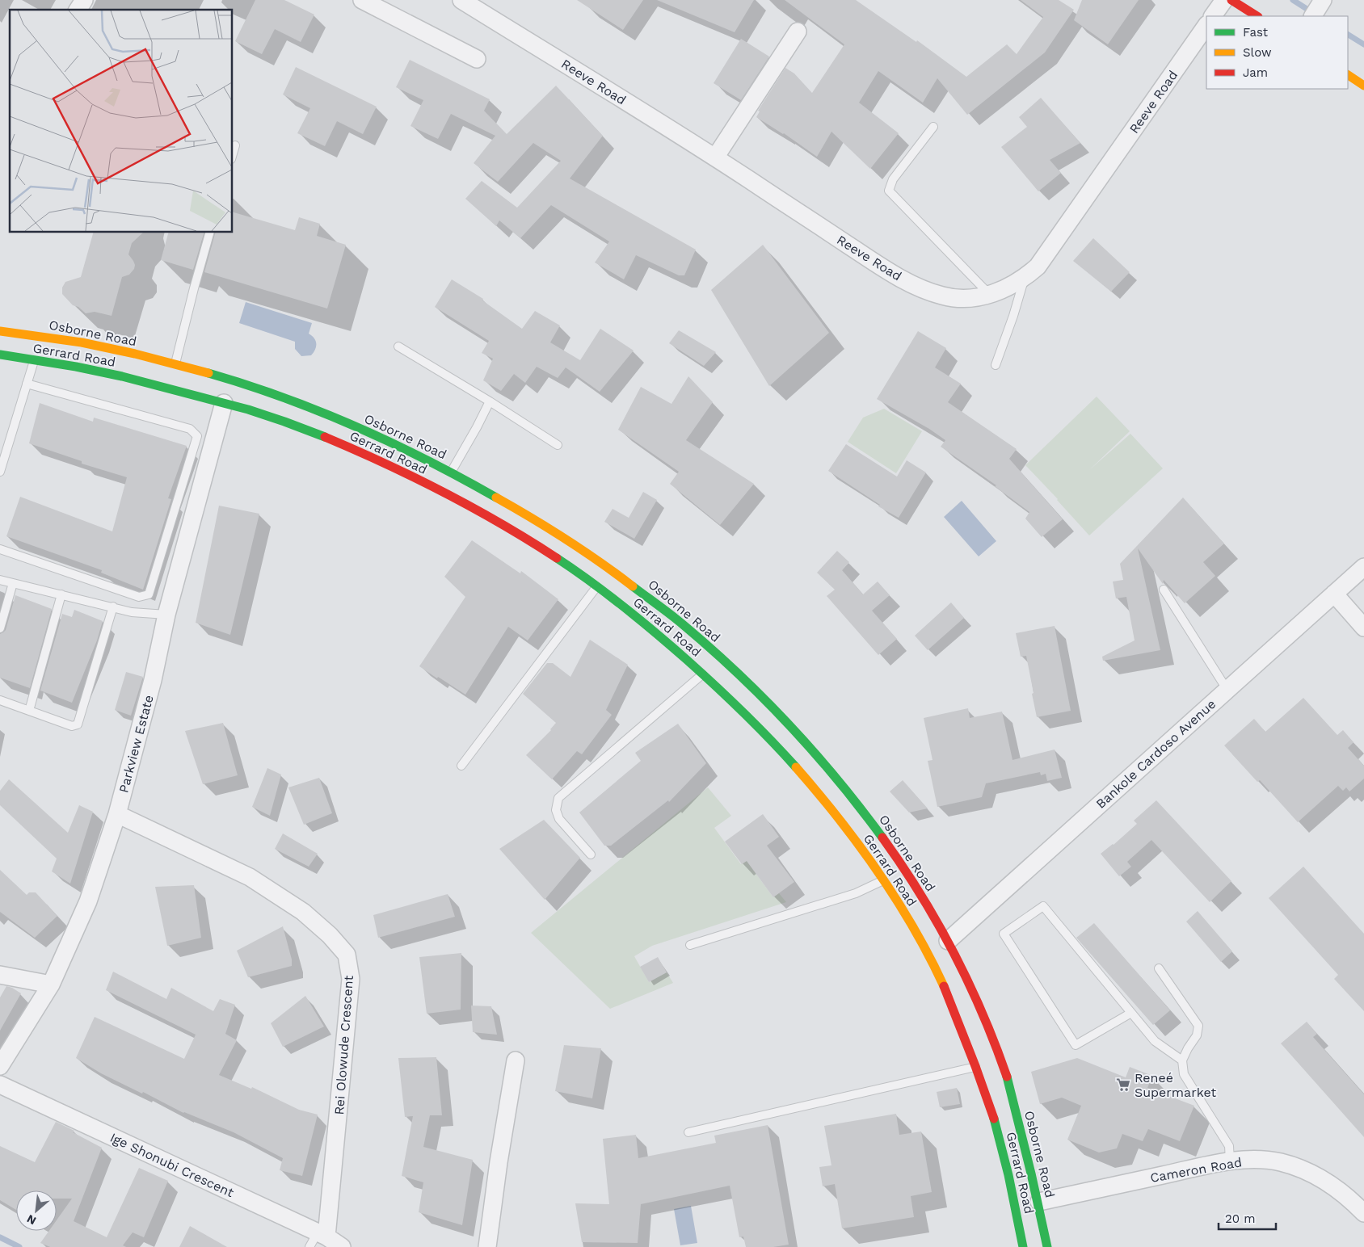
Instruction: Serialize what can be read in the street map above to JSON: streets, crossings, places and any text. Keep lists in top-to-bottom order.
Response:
{
  "streets": {
    "main road": ["Osborne Road", "Gerrard Road"],
    "street": [
      "Reeve Road",
      "Parkview Estate",
      "Bankole Cardoso Avenue",
      "Rei Olowude Crescent",
      "Ige Shonubi Crescent",
      "Cameron Road"
    ]
  },
  "crossings": [
    ["Osborne Road", "Bankole Cardoso Avenue"],
    ["Osborne Road", "Cameron Road"],
    ["Gerrard Road", "Parkview Estate"],
    ["Parkview Estate", "Rei Olowude Crescent"],
    ["Rei Olowude Crescent", "Ige Shonubi Crescent"]
  ],
  "places": {
    "supermarket": ["Reneé Supermarket"]
  },
  "legend": ["Fast", "Slow", "Jam"],
  "scale_bar": "20 m",
  "north": "bottom left"
}
